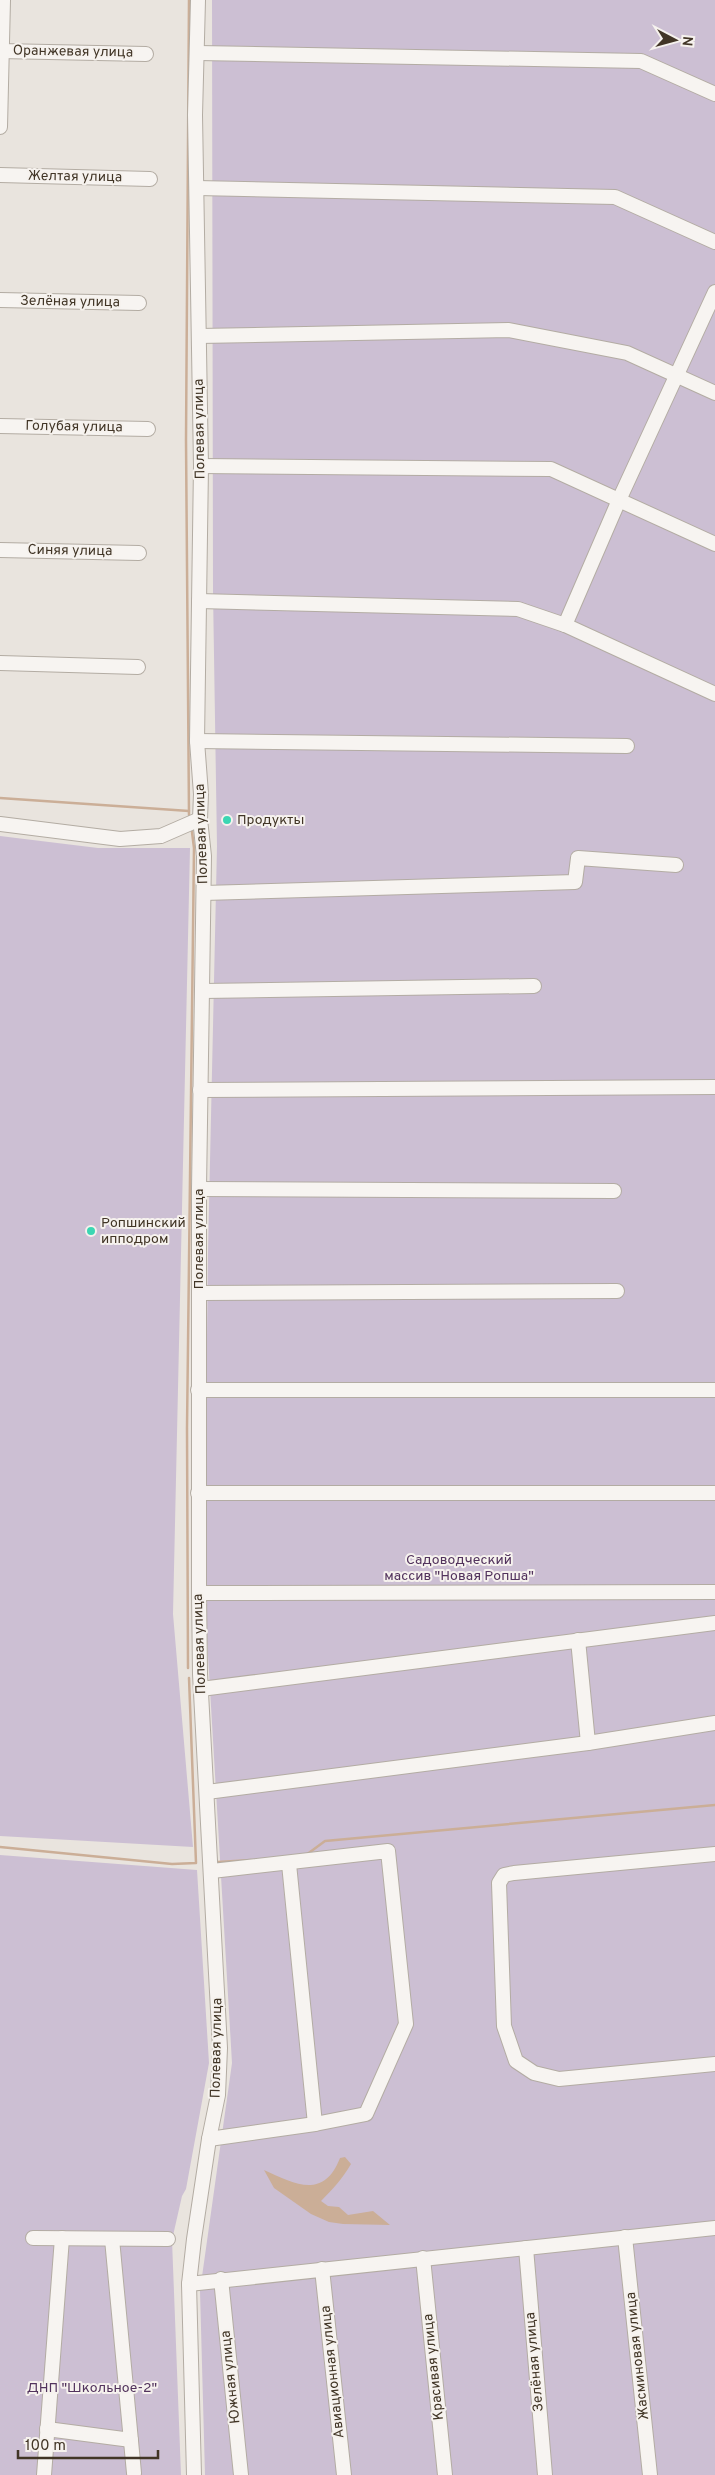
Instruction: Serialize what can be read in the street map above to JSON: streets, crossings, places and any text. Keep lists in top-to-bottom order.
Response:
{
  "streets": {
    "street": [
      "Оранжевая улица",
      "Желтая улица",
      "Зелёная улица",
      "Голубая улица",
      "Полевая улица",
      "Синяя улица",
      "Жасминовая улица",
      "Красивая улица",
      "Авиационная улица",
      "Южная улица"
    ]
  },
  "parks": ["Садоводческий массив \"Новая Ропша\"", "ДНП \"Школьное-2\""],
  "places": ["Продукты", "Ропшинский ипподром"],
  "scale_bar": "100 m",
  "north": "right"
}
